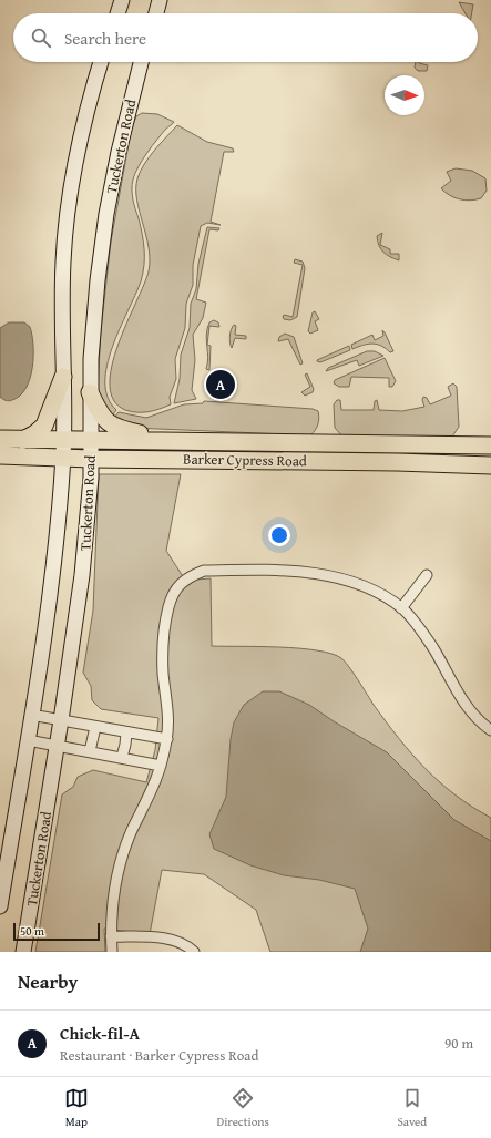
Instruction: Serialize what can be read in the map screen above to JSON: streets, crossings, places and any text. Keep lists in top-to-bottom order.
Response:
{
  "streets": {
    "main road": ["Tuckerton Road", "Barker Cypress Road"]
  },
  "crossings": [
    ["Tuckerton Road", "Barker Cypress Road"]
  ],
  "scale_bar": "50 m",
  "north": "right",
  "page": {
    "search": "Search here",
    "pins": "A",
    "scale": "50 m",
    "heading": "Nearby",
    "list": [
      {
        "mark": "A",
        "name": "Chick-fil-A",
        "note": "Restaurant · Barker Cypress Road",
        "value": "90 m"
      }
    ],
    "nav": ["Map", "Directions", "Saved"]
  }
}
